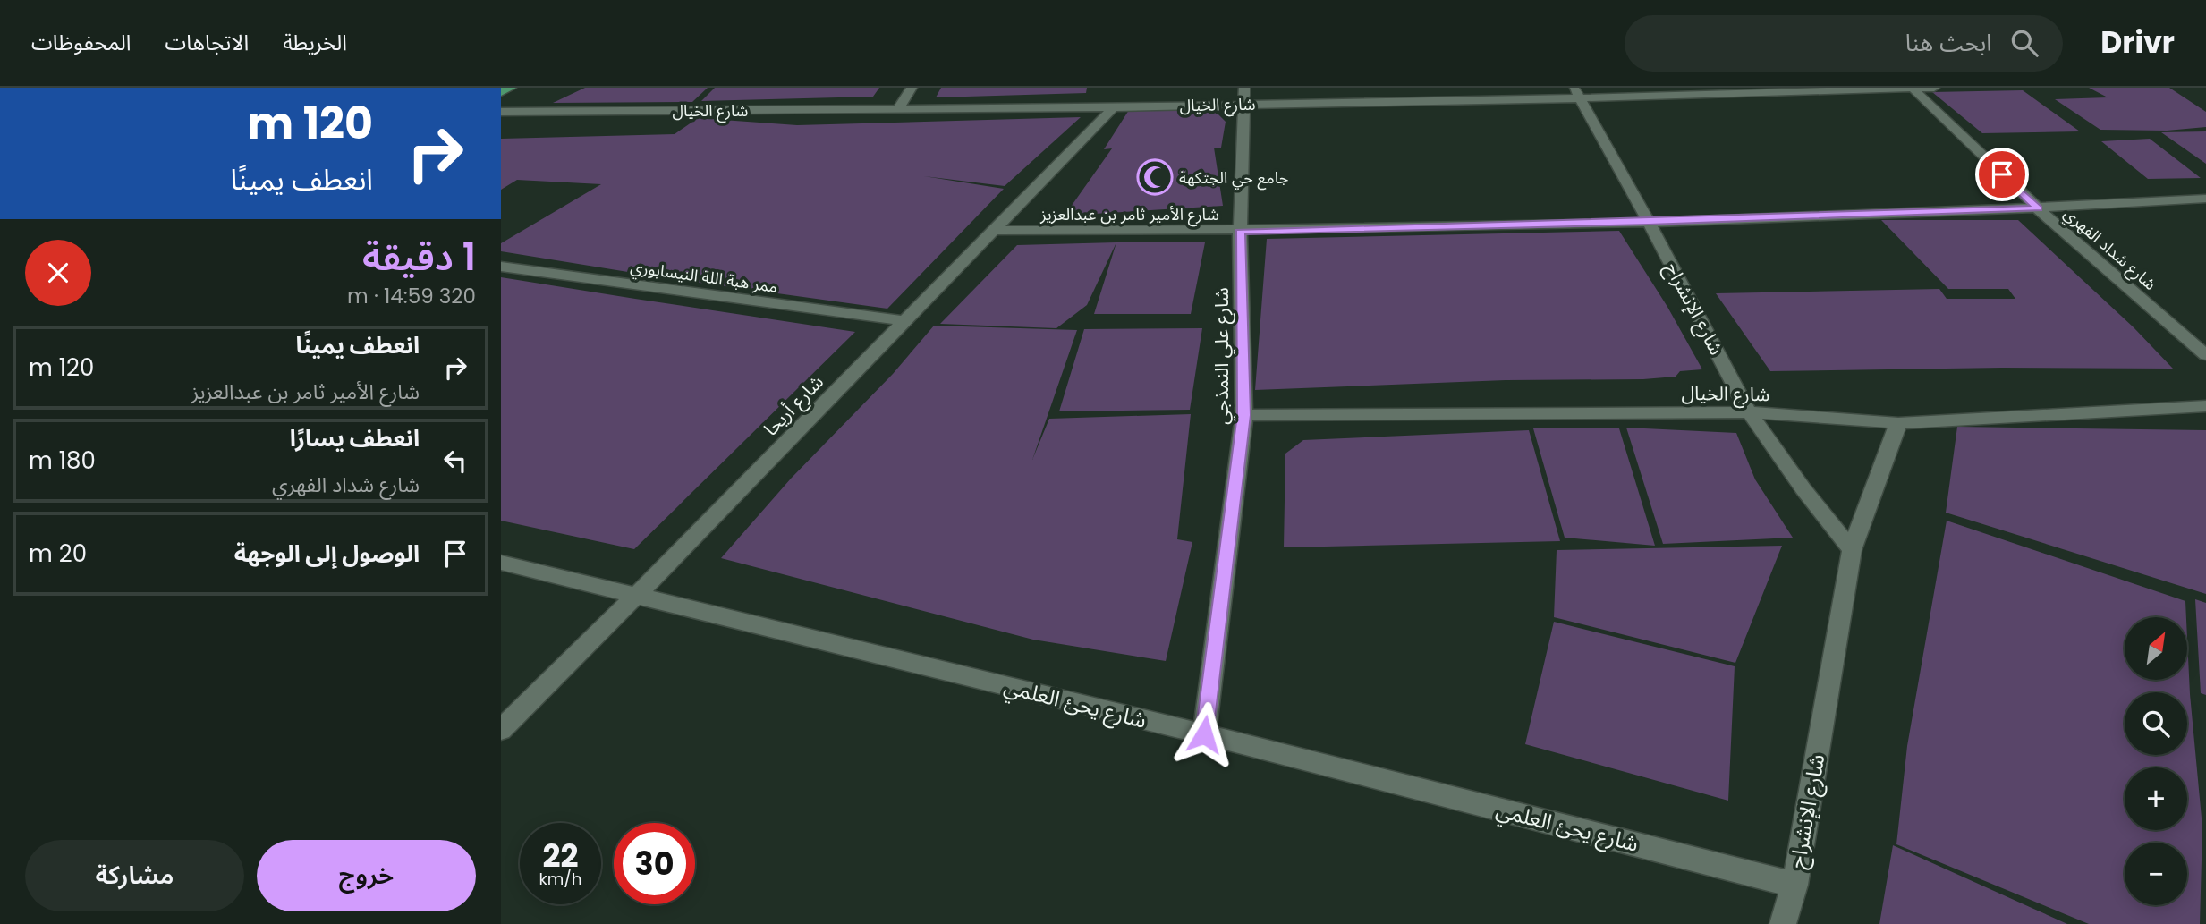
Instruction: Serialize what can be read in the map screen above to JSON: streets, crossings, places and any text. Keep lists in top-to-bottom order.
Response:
{
  "streets": {
    "street": [
      "شارع الخيال",
      "شارع الأمير ثامر بن عبدالعزيز",
      "شارع شداد الفهري",
      "ممر هبة اللة النيسابوري",
      "شارع الإنشراح",
      "شارع علي النمذجي",
      "شارع أريحا",
      "شارع يحئ العلمي"
    ]
  },
  "crossings": [
    ["شارع الخيال", "شارع شداد الفهري"],
    ["شارع الخيال", "شارع الإنشراح"],
    ["شارع الخيال", "شارع علي النمذجي"],
    ["شارع الخيال", "شارع أريحا"],
    ["شارع الأمير ثامر بن عبدالعزيز", "شارع شداد الفهري"],
    ["شارع الأمير ثامر بن عبدالعزيز", "شارع الإنشراح"],
    ["شارع الأمير ثامر بن عبدالعزيز", "شارع علي النمذجي"],
    ["شارع الأمير ثامر بن عبدالعزيز", "شارع أريحا"],
    ["ممر هبة اللة النيسابوري", "شارع أريحا"],
    ["شارع الإنشراح", "شارع يحئ العلمي"],
    ["شارع علي النمذجي", "شارع يحئ العلمي"],
    ["شارع أريحا", "شارع يحئ العلمي"]
  ],
  "places": {
    "mosque": ["جامع حي الجتكهة"]
  },
  "north": "top right",
  "page": {
    "header": "Drivr",
    "search": "ابحث هنا",
    "nav": ["الخريطة", "الاتجاهات", "المحفوظات"],
    "turn": ["120 m", "انعطف يمينًا"],
    "heading": ["1 دقيقة", "320 m · 14:59"],
    "list": [
      {
        "name": "انعطف يمينًا",
        "note": "شارع الأمير ثامر بن عبدالعزيز",
        "value": "120 m"
      },
      {
        "name": "انعطف يسارًا",
        "note": "شارع شداد الفهري",
        "value": "180 m"
      },
      {
        "name": "الوصول إلى الوجهة",
        "value": "20 m"
      }
    ],
    "map_buttons": ["+", "−"],
    "speed": "22 km/h",
    "limit": "30",
    "buttons": ["خروج", "مشاركة"]
  }
}
